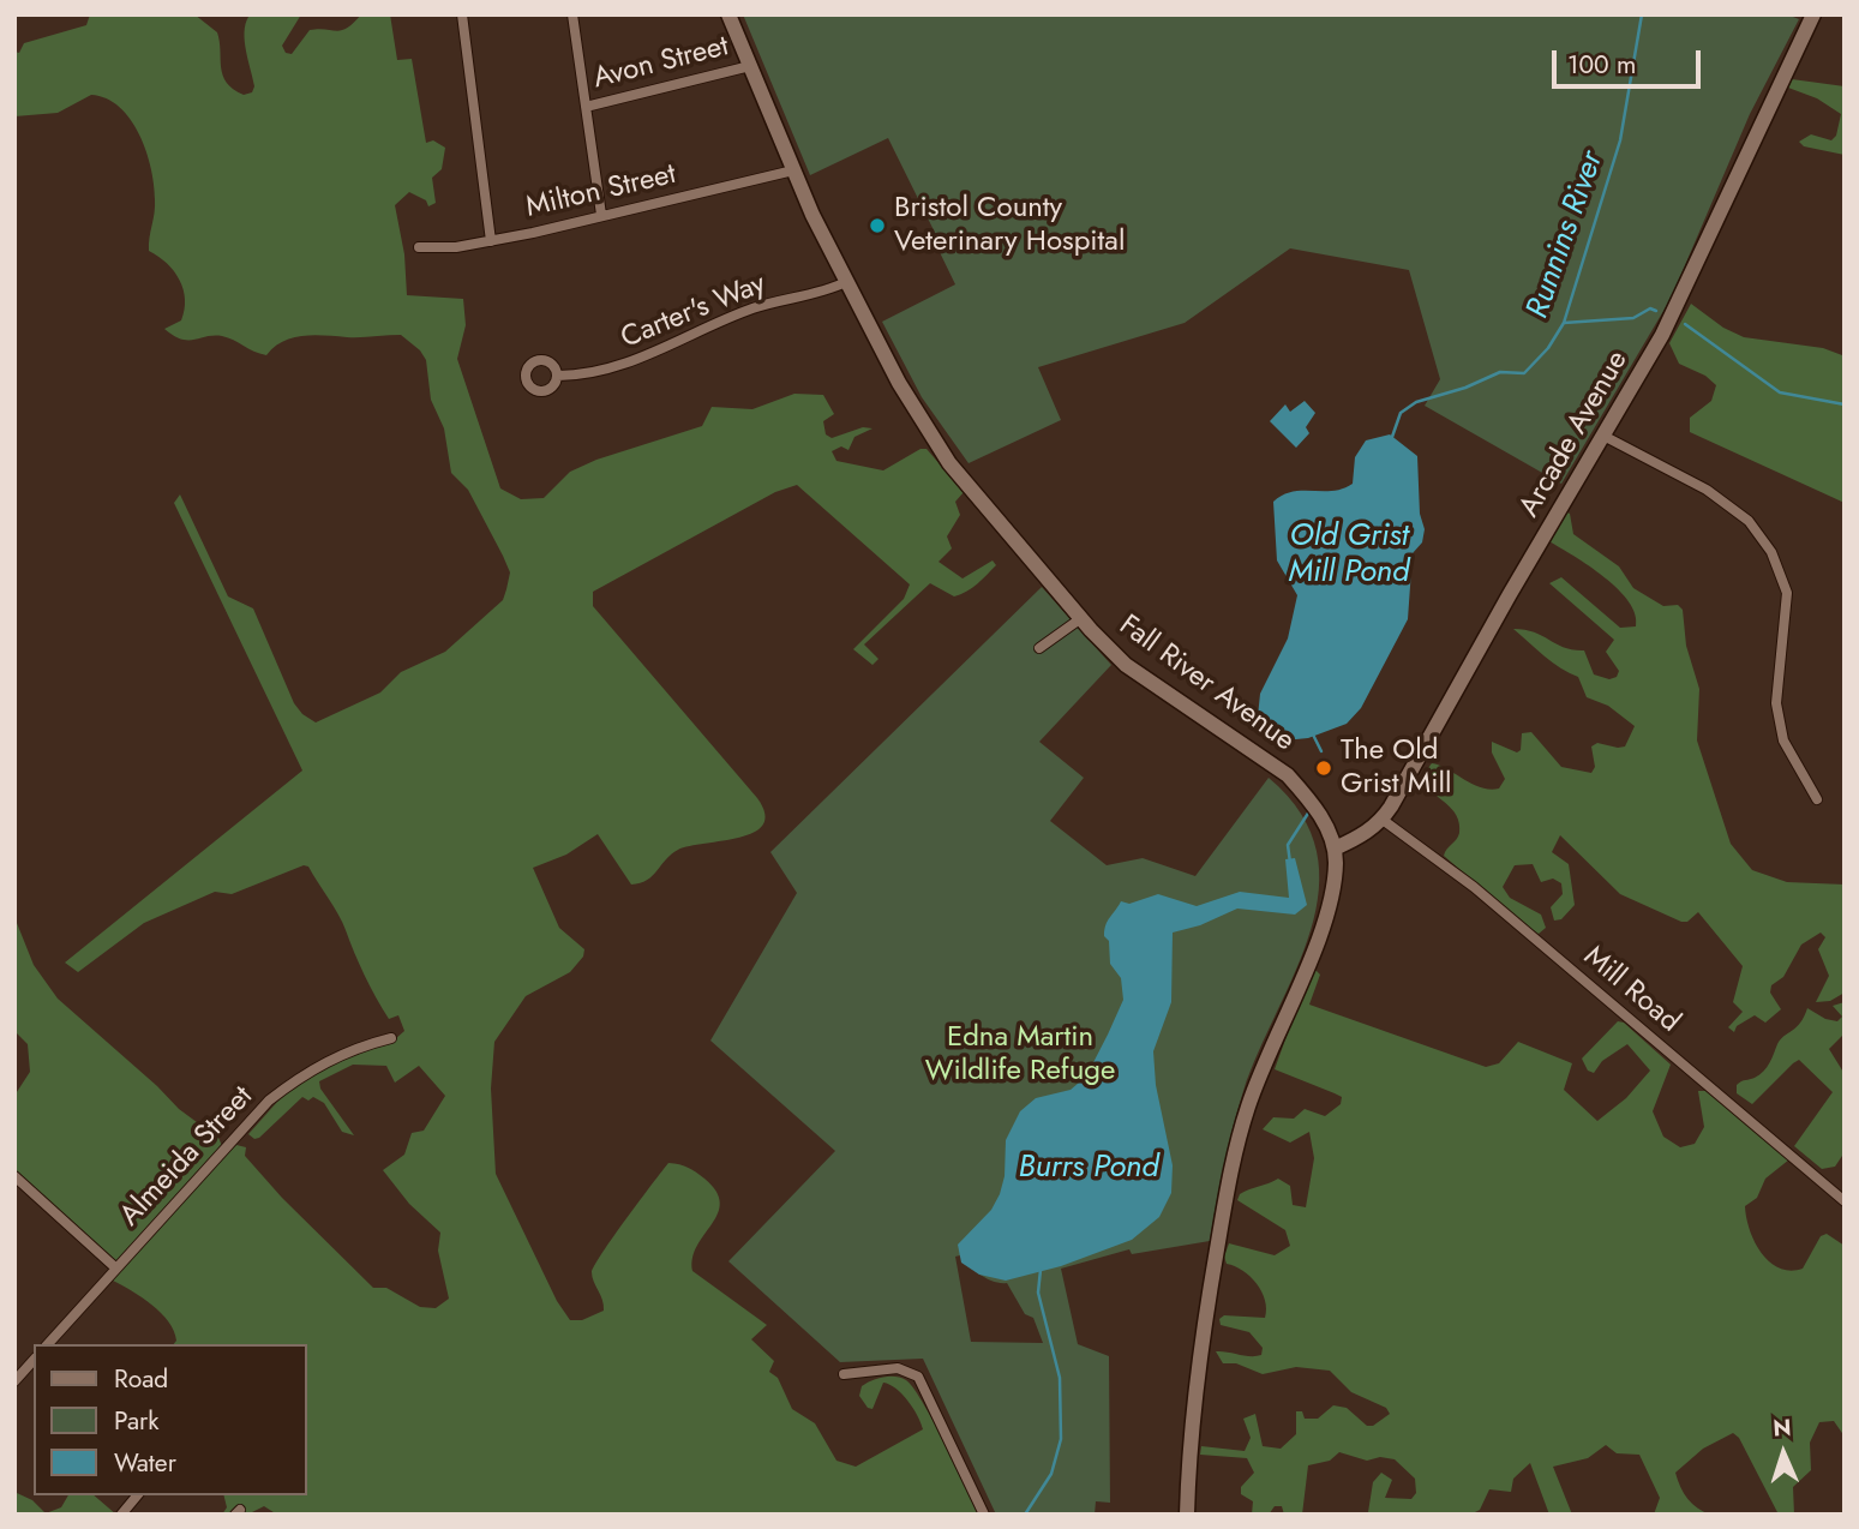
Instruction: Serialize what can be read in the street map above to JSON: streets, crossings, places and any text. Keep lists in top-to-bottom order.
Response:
{
  "streets": {
    "main road": ["Arcade Avenue", "Fall River Avenue"],
    "street": [
      "Avon Street",
      "Milton Street",
      "Carter's Way",
      "Mill Road",
      "Almeida Street"
    ]
  },
  "crossings": [
    ["Avon Street", "Fall River Avenue"],
    ["Milton Street", "Fall River Avenue"],
    ["Carter's Way", "Fall River Avenue"],
    ["Arcade Avenue", "Fall River Avenue"],
    ["Arcade Avenue", "Mill Road"]
  ],
  "water": ["Runnins River", "Old Grist Mill Pond", "Burrs Pond"],
  "parks": ["Edna Martin Wildlife Refuge"],
  "places": ["Bristol County Veterinary Hospital", "The Old Grist Mill"],
  "legend": ["Road", "Park", "Water"],
  "scale_bar": "100 m",
  "north": "top"
}
